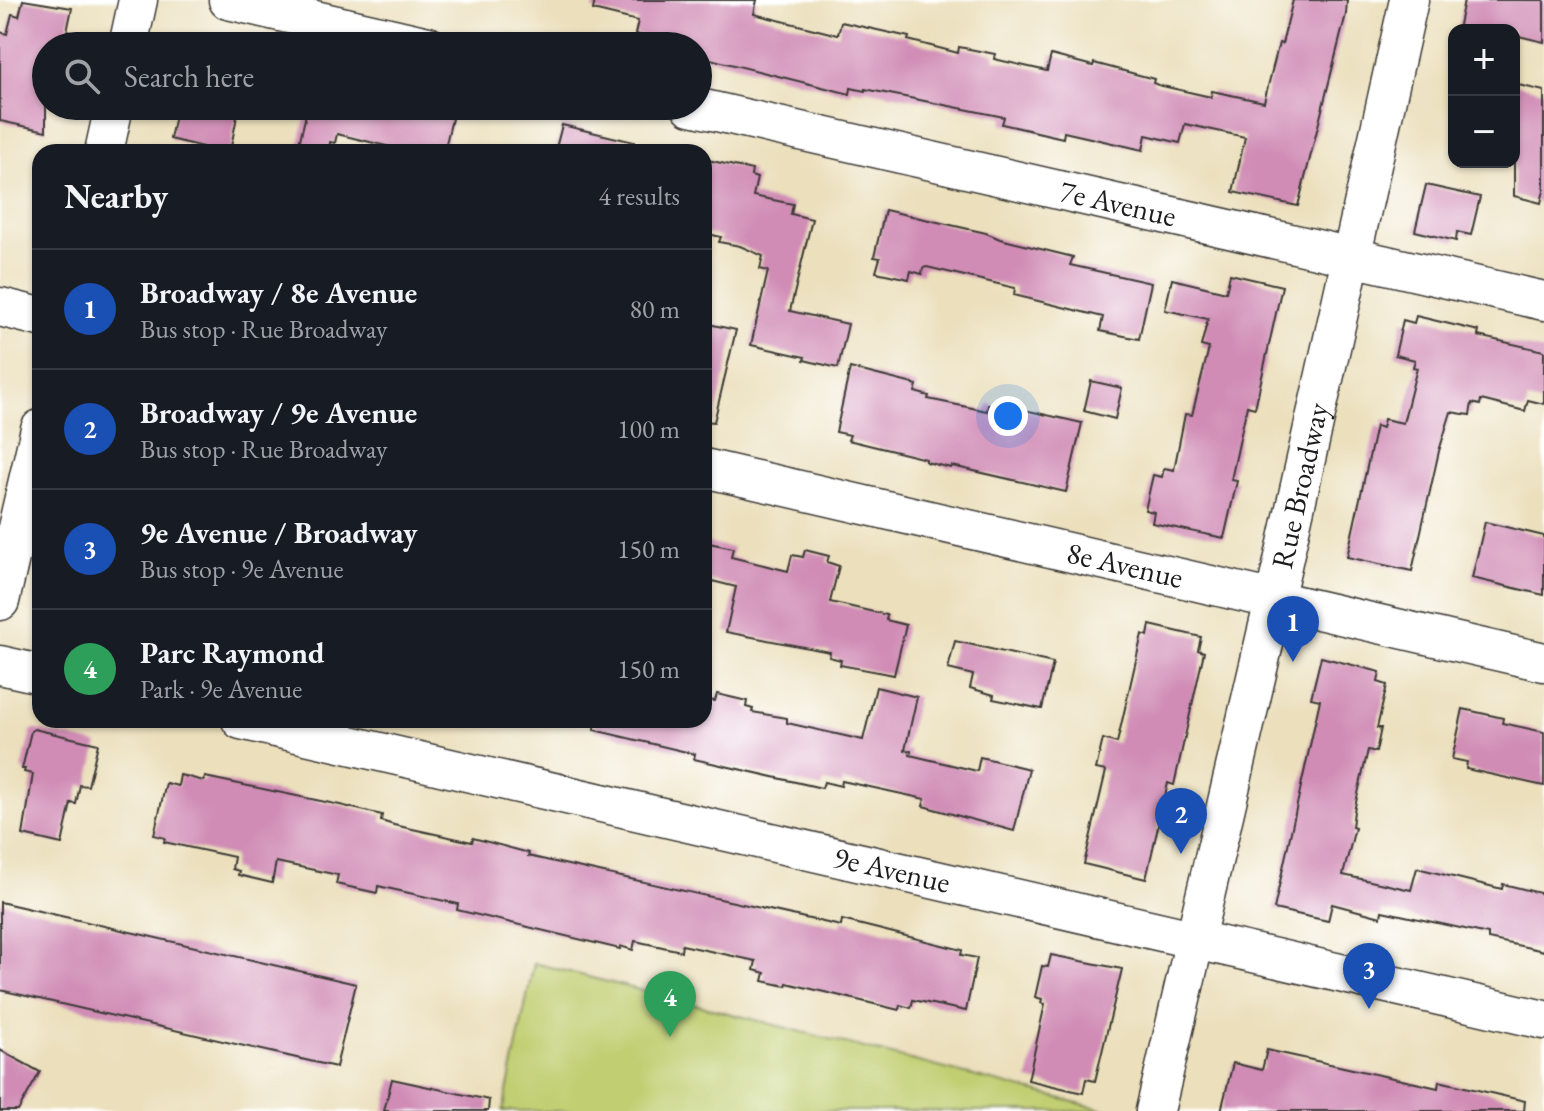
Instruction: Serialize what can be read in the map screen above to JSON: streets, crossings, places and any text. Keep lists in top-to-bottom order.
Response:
{
  "streets": {
    "street": [
      "7e Avenue",
      "Rue Broadway",
      "8e Avenue",
      "9e Avenue"
    ]
  },
  "crossings": [
    ["7e Avenue", "Rue Broadway"],
    ["Rue Broadway", "8e Avenue"],
    ["Rue Broadway", "9e Avenue"]
  ],
  "page": {
    "map_buttons": ["+", "−"],
    "search": "Search here",
    "heading": ["Nearby", "4 results"],
    "list": [
      {
        "mark": "1",
        "name": "Broadway / 8e Avenue",
        "note": "Bus stop · Rue Broadway",
        "value": "80 m"
      },
      {
        "mark": "2",
        "name": "Broadway / 9e Avenue",
        "note": "Bus stop · Rue Broadway",
        "value": "100 m"
      },
      {
        "mark": "3",
        "name": "9e Avenue / Broadway",
        "note": "Bus stop · 9e Avenue",
        "value": "150 m"
      },
      {
        "mark": "4",
        "name": "Parc Raymond",
        "note": "Park · 9e Avenue",
        "value": "150 m"
      }
    ],
    "pins": [
      "1",
      "2",
      "3",
      "4"
    ]
  }
}
